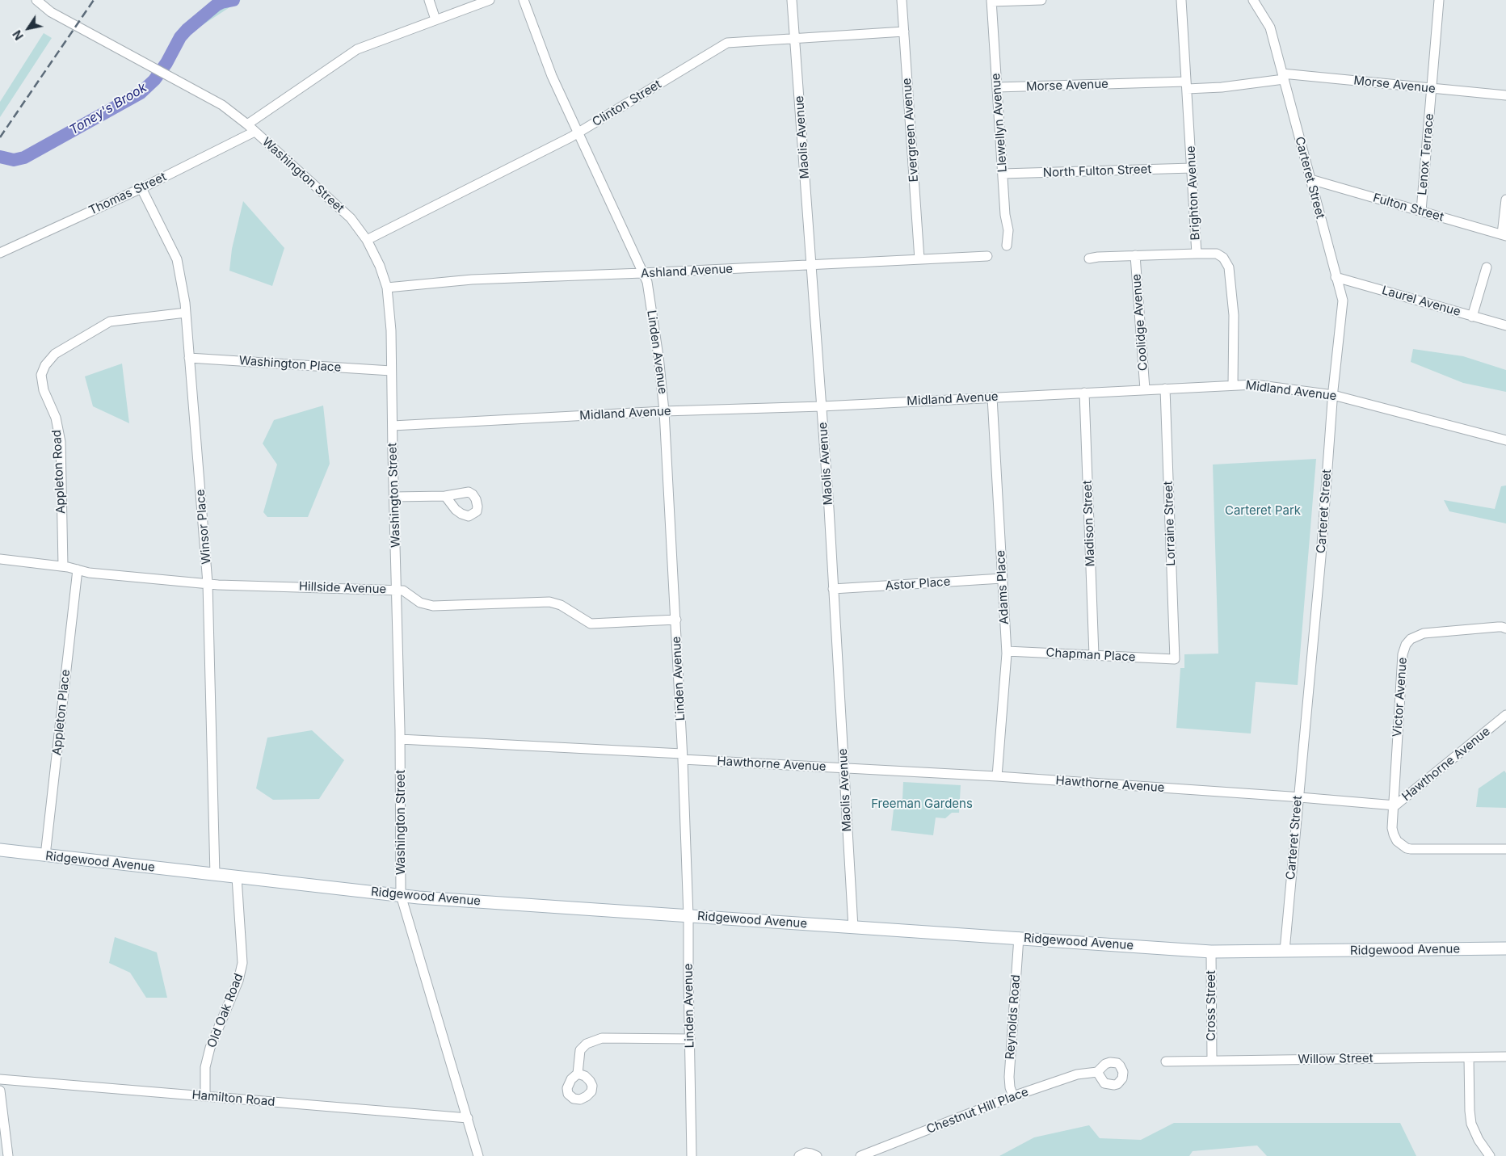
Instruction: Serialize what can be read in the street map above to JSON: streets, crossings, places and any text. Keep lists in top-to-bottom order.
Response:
{
  "streets": {
    "street": [
      "Morse Avenue",
      "Clinton Street",
      "Llewellyn Avenue",
      "Evergreen Avenue",
      "Maolis Avenue",
      "Lenox Terrace",
      "North Fulton Street",
      "Washington Street",
      "Carteret Street",
      "Brighton Avenue",
      "Thomas Street",
      "Fulton Street",
      "Ashland Avenue",
      "Laurel Avenue",
      "Coolidge Avenue",
      "Linden Avenue",
      "Washington Place",
      "Midland Avenue",
      "Appleton Road",
      "Madison Street",
      "Lorraine Street",
      "Winsor Place",
      "Astor Place",
      "Adams Place",
      "Hillside Avenue",
      "Chapman Place",
      "Victor Avenue",
      "Appleton Place",
      "Hawthorne Avenue",
      "Ridgewood Avenue",
      "Cross Street",
      "Old Oak Road",
      "Reynolds Road",
      "Willow Street",
      "Hamilton Road",
      "Chestnut Hill Place"
    ]
  },
  "crossings": [
    ["Morse Avenue", "Llewellyn Avenue"],
    ["Morse Avenue", "Lenox Terrace"],
    ["Morse Avenue", "Carteret Street"],
    ["Morse Avenue", "Brighton Avenue"],
    ["Clinton Street", "Evergreen Avenue"],
    ["Clinton Street", "Maolis Avenue"],
    ["Clinton Street", "Washington Street"],
    ["Clinton Street", "Linden Avenue"],
    ["Llewellyn Avenue", "North Fulton Street"],
    ["Evergreen Avenue", "Ashland Avenue"],
    ["Maolis Avenue", "Ashland Avenue"],
    ["Maolis Avenue", "Midland Avenue"],
    ["Maolis Avenue", "Astor Place"],
    ["Maolis Avenue", "Hawthorne Avenue"],
    ["Maolis Avenue", "Ridgewood Avenue"],
    ["Lenox Terrace", "Fulton Street"],
    ["North Fulton Street", "Brighton Avenue"],
    ["Washington Street", "Thomas Street"],
    ["Washington Street", "Ashland Avenue"],
    ["Washington Street", "Washington Place"],
    ["Washington Street", "Midland Avenue"],
    ["Washington Street", "Hillside Avenue"],
    ["Washington Street", "Hawthorne Avenue"],
    ["Washington Street", "Ridgewood Avenue"],
    ["Washington Street", "Hamilton Road"],
    ["Carteret Street", "Fulton Street"],
    ["Carteret Street", "Laurel Avenue"],
    ["Carteret Street", "Midland Avenue"],
    ["Carteret Street", "Hawthorne Avenue"],
    ["Carteret Street", "Ridgewood Avenue"],
    ["Brighton Avenue", "Midland Avenue"],
    ["Thomas Street", "Winsor Place"],
    ["Ashland Avenue", "Linden Avenue"],
    ["Coolidge Avenue", "Midland Avenue"],
    ["Linden Avenue", "Midland Avenue"],
    ["Linden Avenue", "Hillside Avenue"],
    ["Linden Avenue", "Hawthorne Avenue"],
    ["Linden Avenue", "Ridgewood Avenue"],
    ["Washington Place", "Winsor Place"],
    ["Midland Avenue", "Madison Street"],
    ["Midland Avenue", "Lorraine Street"],
    ["Midland Avenue", "Adams Place"],
    ["Appleton Road", "Winsor Place"],
    ["Appleton Road", "Hillside Avenue"],
    ["Madison Street", "Chapman Place"],
    ["Lorraine Street", "Chapman Place"],
    ["Winsor Place", "Hillside Avenue"],
    ["Winsor Place", "Ridgewood Avenue"],
    ["Astor Place", "Adams Place"],
    ["Adams Place", "Chapman Place"],
    ["Adams Place", "Hawthorne Avenue"],
    ["Hillside Avenue", "Appleton Place"],
    ["Victor Avenue", "Hawthorne Avenue"],
    ["Appleton Place", "Ridgewood Avenue"],
    ["Ridgewood Avenue", "Cross Street"],
    ["Ridgewood Avenue", "Old Oak Road"],
    ["Ridgewood Avenue", "Reynolds Road"],
    ["Cross Street", "Willow Street"],
    ["Old Oak Road", "Hamilton Road"],
    ["Reynolds Road", "Chestnut Hill Place"]
  ],
  "water": ["Toney's Brook"],
  "parks": ["Carteret Park", "Freeman Gardens"],
  "north": "bottom left"
}
